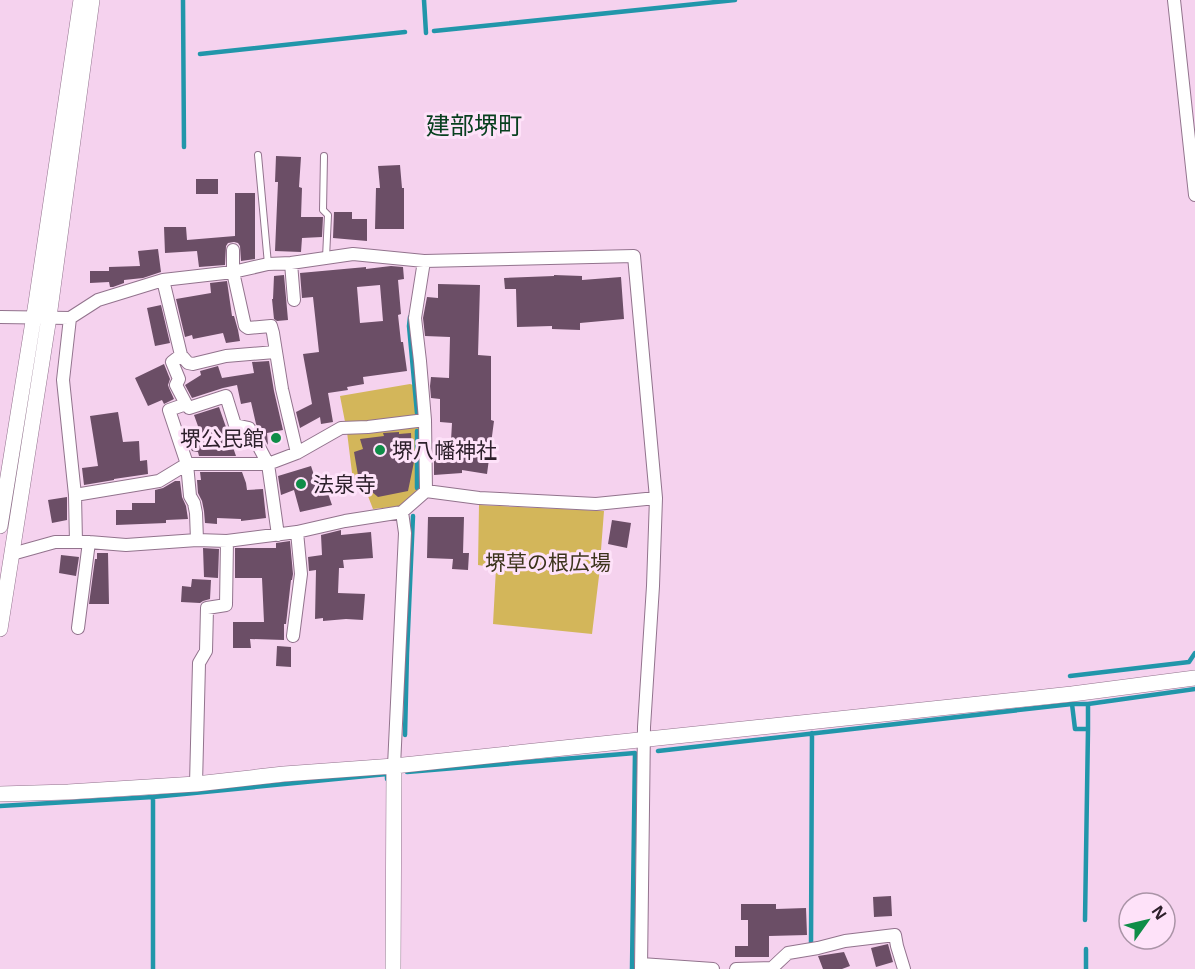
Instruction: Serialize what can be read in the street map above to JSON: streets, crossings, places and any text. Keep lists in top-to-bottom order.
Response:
{
  "districts": ["建部堺町"],
  "parks": ["堺草の根広場"],
  "places": ["堺公民館", "堺八幡神社", "法泉寺"],
  "north": "top right"
}
